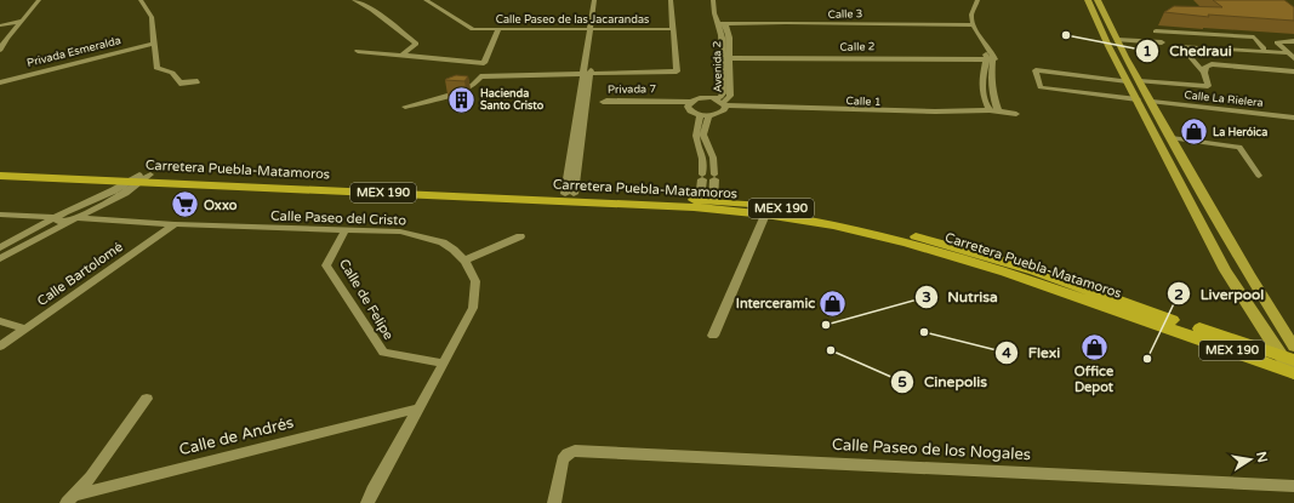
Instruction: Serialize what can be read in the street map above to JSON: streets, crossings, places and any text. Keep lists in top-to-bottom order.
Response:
{
  "streets": {
    "highway": ["Carretera Puebla-Matamoros", "MEX 190"],
    "street": [
      "Calle 3",
      "Calle Paseo de las Jacarandas",
      "Calle 2",
      "Privada Esmeralda",
      "Avenida 2",
      "Privada 7",
      "Calle La Rielera",
      "Calle 1",
      "Calle Paseo del Cristo",
      "Calle Bartolomé",
      "Calle de Felipe",
      "Calle de Andrés",
      "Calle Paseo de los Nogales"
    ]
  },
  "crossings": [
    ["Calle 3", "Avenida 2"],
    ["Calle 2", "Avenida 2"],
    ["Avenida 2", "Calle 1"],
    ["Calle Paseo del Cristo", "Calle Bartolomé"],
    ["Calle Paseo del Cristo", "Calle de Felipe"],
    ["Calle Paseo del Cristo", "Calle de Andrés"]
  ],
  "places": {
    "other": [
      "Chedraui",
      "Nutrisa",
      "Flexi",
      "Cinepolis",
      "Liverpool"
    ],
    "building": ["Hacienda Santo Cristo"],
    "shop": ["La Heróica", "Interceramic", "Office Depot"],
    "supermarket": ["Oxxo"]
  },
  "north": "right"
}
